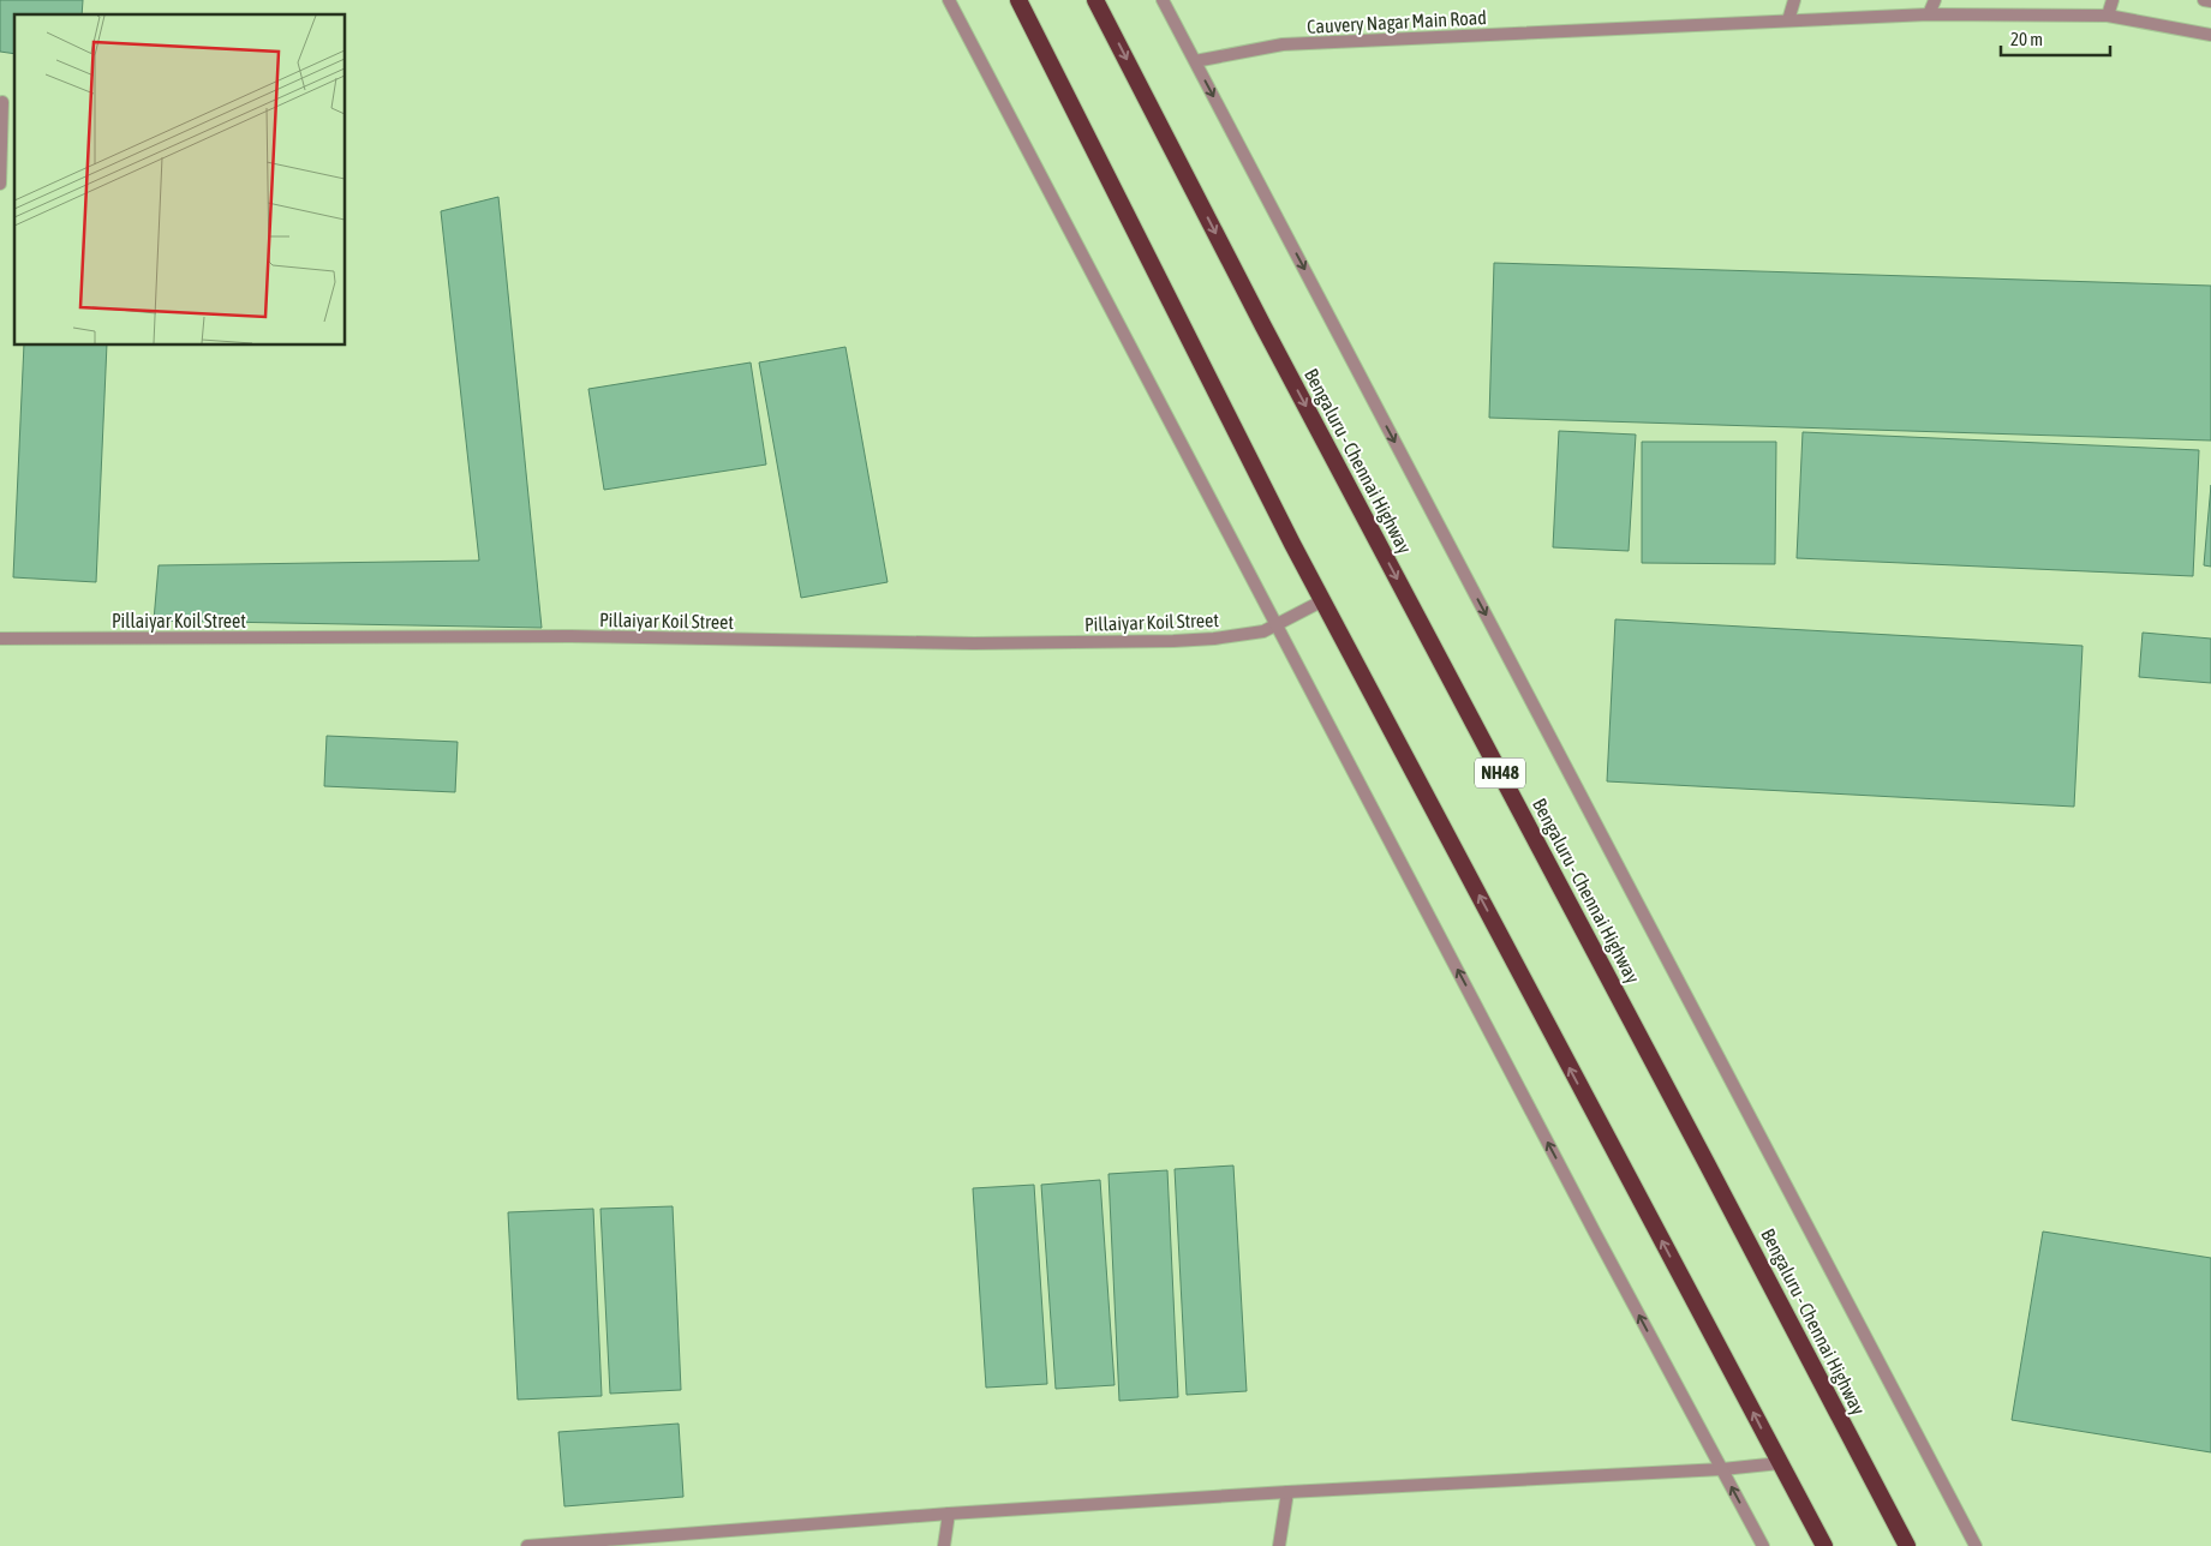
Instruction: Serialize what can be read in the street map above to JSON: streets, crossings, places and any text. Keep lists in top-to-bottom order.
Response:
{
  "streets": {
    "highway": ["Bengaluru - Chennai Highway", "NH48"],
    "street": ["Cauvery Nagar Main Road", "Pillaiyar Koil Street"]
  },
  "scale_bar": "20 m"
}
